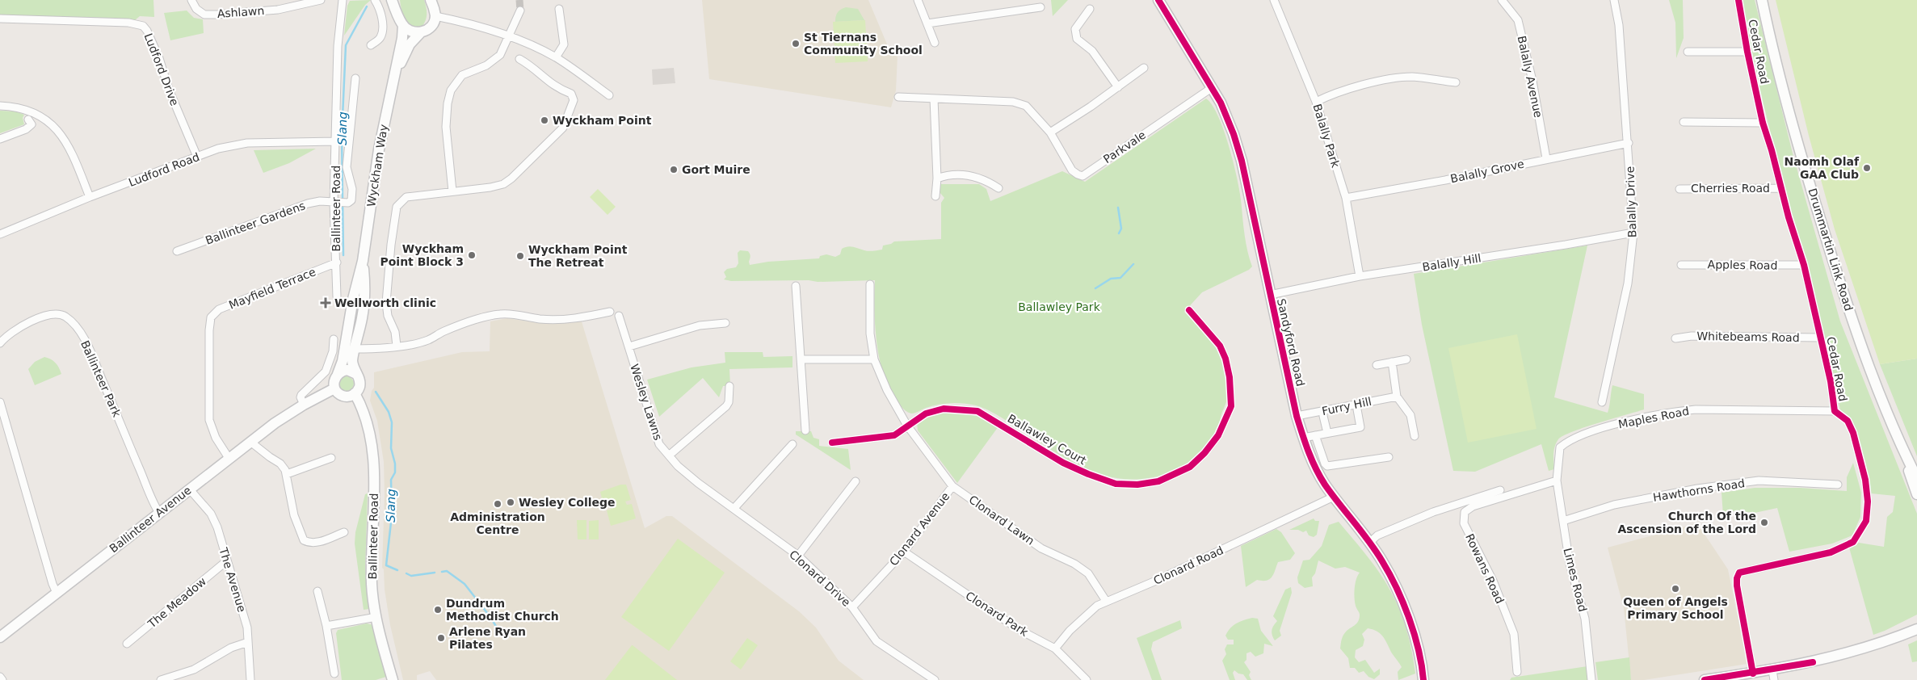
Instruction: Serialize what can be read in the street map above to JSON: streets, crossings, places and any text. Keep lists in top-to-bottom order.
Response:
{
  "streets": {
    "main road": [
      "Wyckham Way",
      "Ballinteer Road",
      "Drummartin Link Road",
      "Sandyford Road",
      "Ballinteer Avenue"
    ],
    "street": [
      "Ashlawn",
      "Cedar Road",
      "Ludford Drive",
      "Balally Avenue",
      "Balally Park",
      "Parkvale",
      "Ludford Road",
      "Balally Grove",
      "Cherries Road",
      "Balally Drive",
      "Ballinteer Gardens",
      "Balally Hill",
      "Apples Road",
      "Mayfield Terrace",
      "Whitebeams Road",
      "Ballinteer Park",
      "Wesley Lawns",
      "Furry Hill",
      "Maples Road",
      "Ballawley Court",
      "Hawthorns Road",
      "Clonard Lawn",
      "Clonard Avenue",
      "Clonard Road",
      "Rowans Road",
      "Clonard Drive",
      "The Avenue",
      "Limes Road",
      "The Meadow",
      "Clonard Park"
    ]
  },
  "crossings": [
    ["Cedar Road", "Cherries Road"],
    ["Cedar Road", "Apples Road"],
    ["Cedar Road", "Whitebeams Road"],
    ["Cedar Road", "Maples Road"],
    ["Ludford Drive", "Ludford Road"],
    ["Balally Avenue", "Balally Grove"],
    ["Balally Park", "Balally Grove"],
    ["Balally Park", "Balally Hill"],
    ["Parkvale", "Sandyford Road"],
    ["Wyckham Way", "Ballinteer Road"],
    ["Wyckham Way", "Ballinteer Avenue"],
    ["Ludford Road", "Ballinteer Road"],
    ["Balally Grove", "Balally Drive"],
    ["Balally Drive", "Balally Hill"],
    ["Ballinteer Road", "Ballinteer Gardens"],
    ["Ballinteer Road", "Mayfield Terrace"],
    ["Ballinteer Road", "Ballinteer Avenue"],
    ["Balally Hill", "Sandyford Road"],
    ["Mayfield Terrace", "Ballinteer Avenue"],
    ["Sandyford Road", "Furry Hill"],
    ["Sandyford Road", "Clonard Road"],
    ["Ballinteer Park", "Ballinteer Avenue"],
    ["Wesley Lawns", "Clonard Drive"],
    ["Maples Road", "Rowans Road"],
    ["Maples Road", "Limes Road"],
    ["Ballawley Court", "Clonard Lawn"],
    ["Hawthorns Road", "Limes Road"],
    ["Ballinteer Avenue", "The Avenue"],
    ["Clonard Lawn", "Clonard Avenue"],
    ["Clonard Lawn", "Clonard Road"],
    ["Clonard Avenue", "Clonard Drive"],
    ["Clonard Avenue", "Clonard Park"],
    ["Clonard Road", "Clonard Park"],
    ["Rowans Road", "Limes Road"],
    ["The Avenue", "The Meadow"]
  ],
  "water": ["Slang"],
  "parks": ["Ballawley Park"],
  "places": {
    "other": [
      "St Tiernans Community School",
      "Wyckham Point",
      "Naomh Olaf GAA Club",
      "Gort Muire",
      "Wyckham Point Block 3",
      "Wyckham Point The Retreat",
      "Wesley College",
      "Administration Centre",
      "Church Of the Ascension of the Lord",
      "Queen of Angels Primary School",
      "Dundrum Methodist Church",
      "Arlene Ryan Pilates"
    ],
    "health": ["Wellworth clinic"]
  }
}
